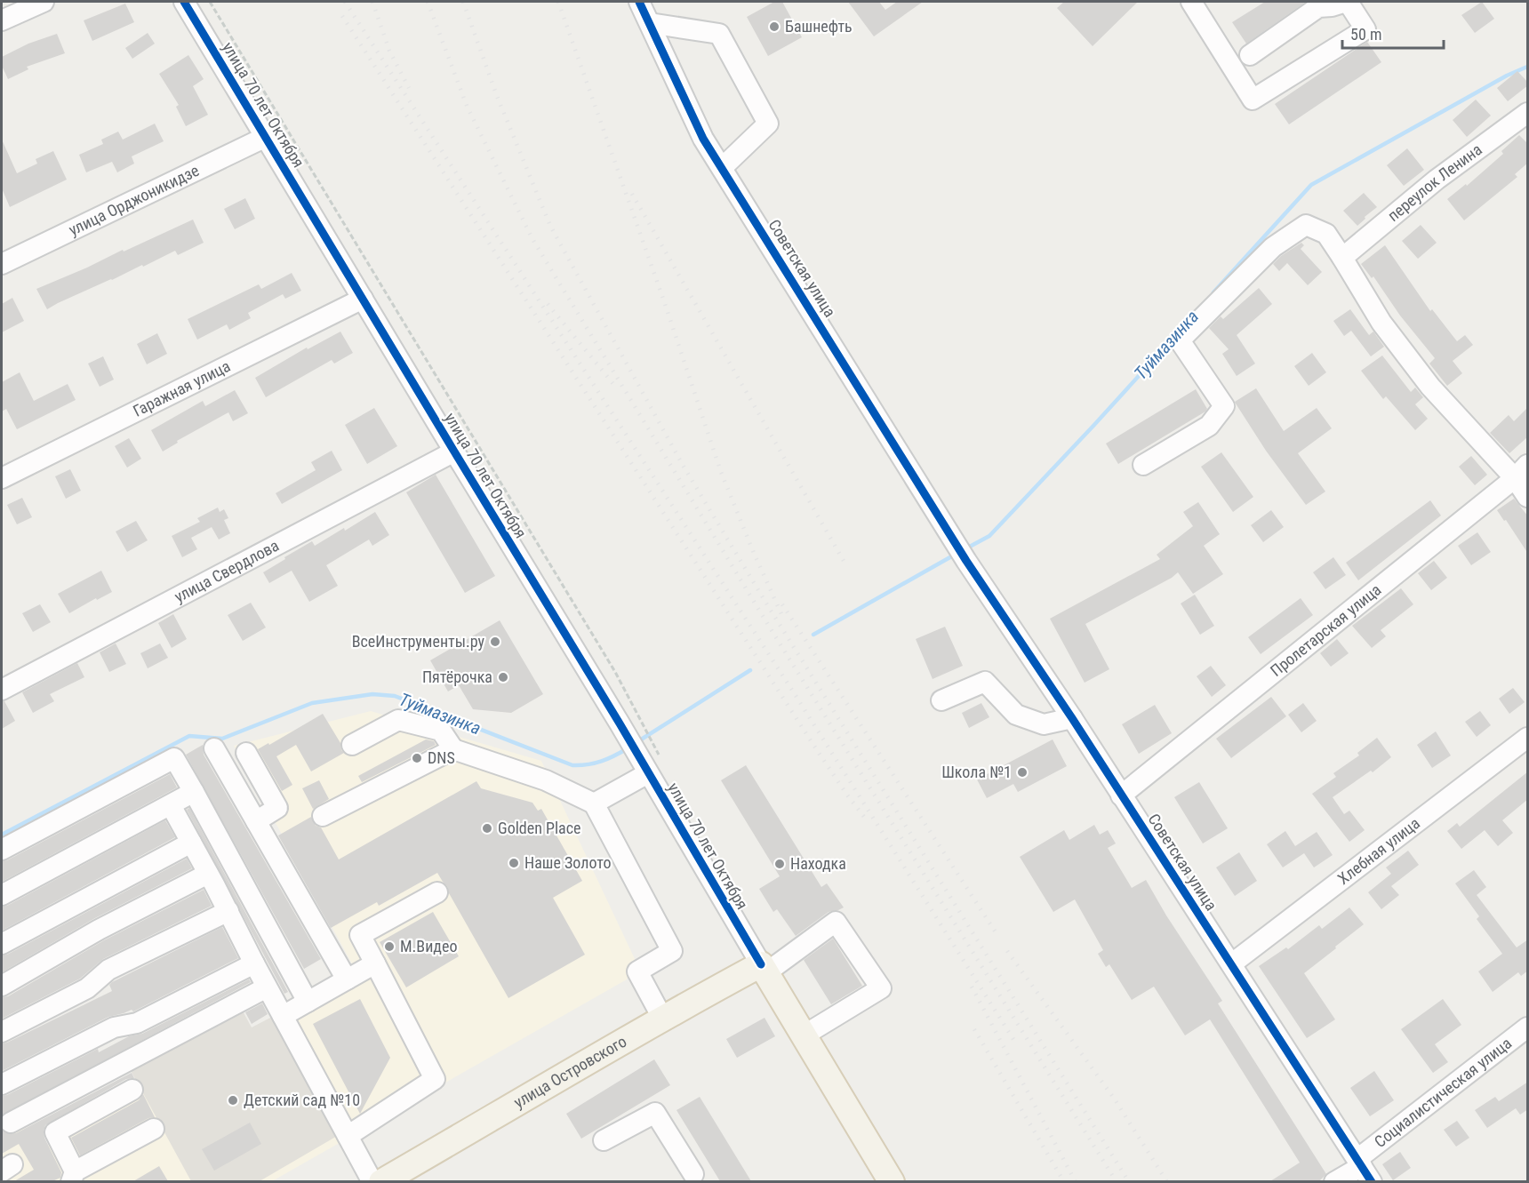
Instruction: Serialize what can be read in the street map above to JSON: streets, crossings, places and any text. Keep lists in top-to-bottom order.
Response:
{
  "streets": {
    "main road": ["улица 70 лет Октября", "улица Островского"],
    "street": [
      "переулок Ленина",
      "улица Орджоникидзе",
      "Советская улица",
      "Гаражная улица",
      "улица Свердлова",
      "Пролетарская улица",
      "Хлебная улица",
      "Социалистическая улица"
    ]
  },
  "crossings": [
    ["улица 70 лет Октября", "улица Орджоникидзе"],
    ["улица 70 лет Октября", "Гаражная улица"],
    ["улица 70 лет Октября", "улица Свердлова"],
    ["улица 70 лет Октября", "улица Островского"],
    ["Советская улица", "Пролетарская улица"],
    ["Советская улица", "Хлебная улица"],
    ["Советская улица", "Социалистическая улица"]
  ],
  "water": ["Туймазинка"],
  "places": [
    "Башнефть",
    "ВсеИнструменты.ру",
    "Пятёрочка",
    "DNS",
    "Школа №1",
    "Golden Place",
    "Наше Золото",
    "Находка",
    "М.Видео",
    "Детский сад №10"
  ],
  "scale_bar": "50 m"
}
